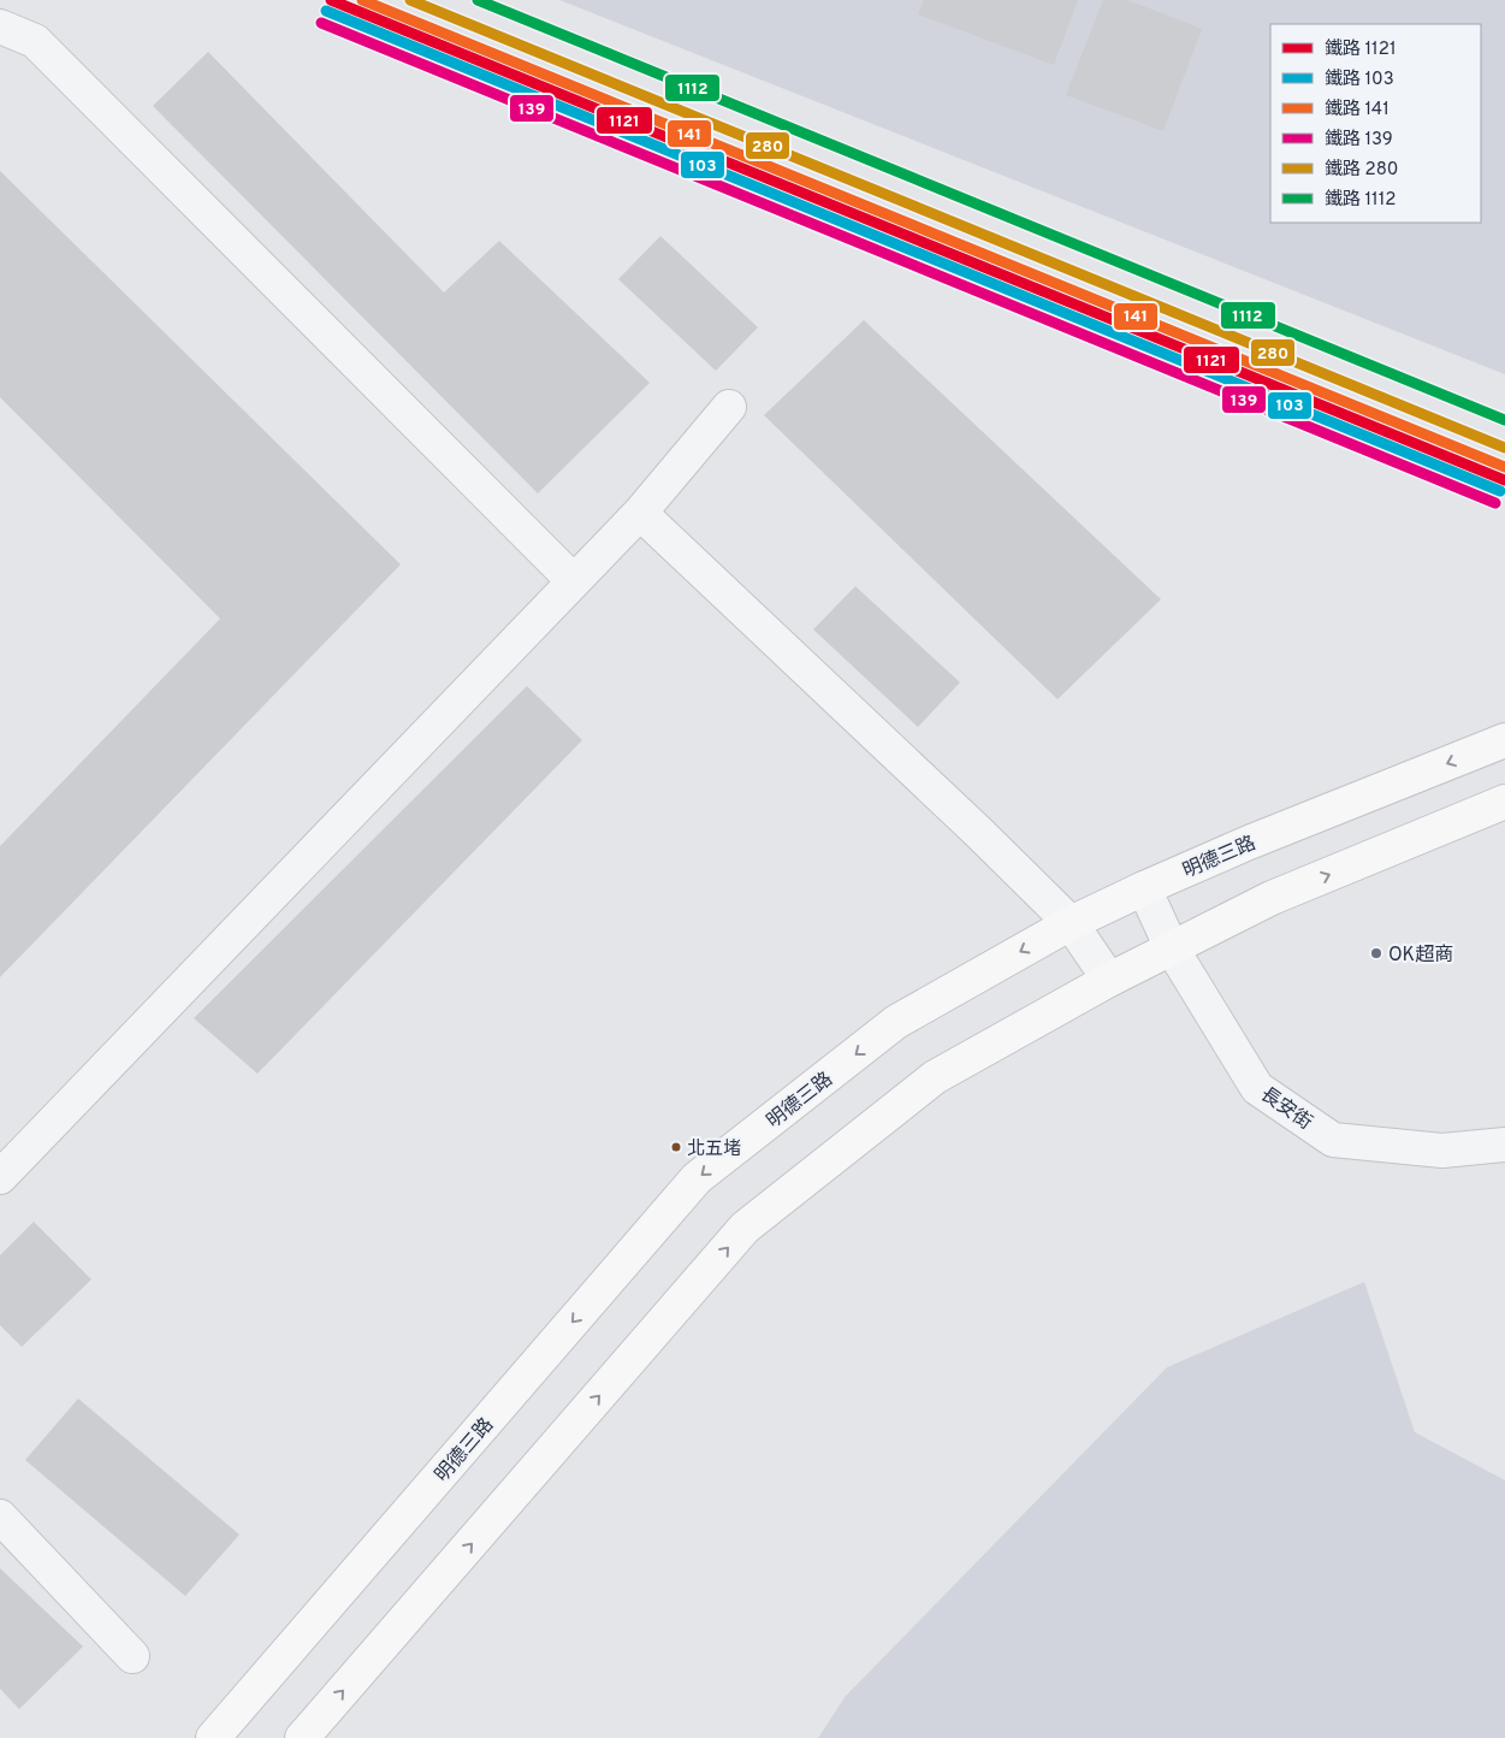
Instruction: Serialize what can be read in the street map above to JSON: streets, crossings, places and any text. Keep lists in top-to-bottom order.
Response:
{
  "streets": {
    "main road": ["明德三路"],
    "street": ["長安街"]
  },
  "crossings": [
    ["明德三路", "長安街"]
  ],
  "places": ["OK超商", "北五堵"],
  "lines": [
    "rail line 1121",
    "rail line 141",
    "rail line 280",
    "rail line 1112",
    "rail line 103",
    "rail line 139"
  ],
  "legend": [
    "鐵路 1121",
    "鐵路 103",
    "鐵路 141",
    "鐵路 139",
    "鐵路 280",
    "鐵路 1112"
  ]
}
